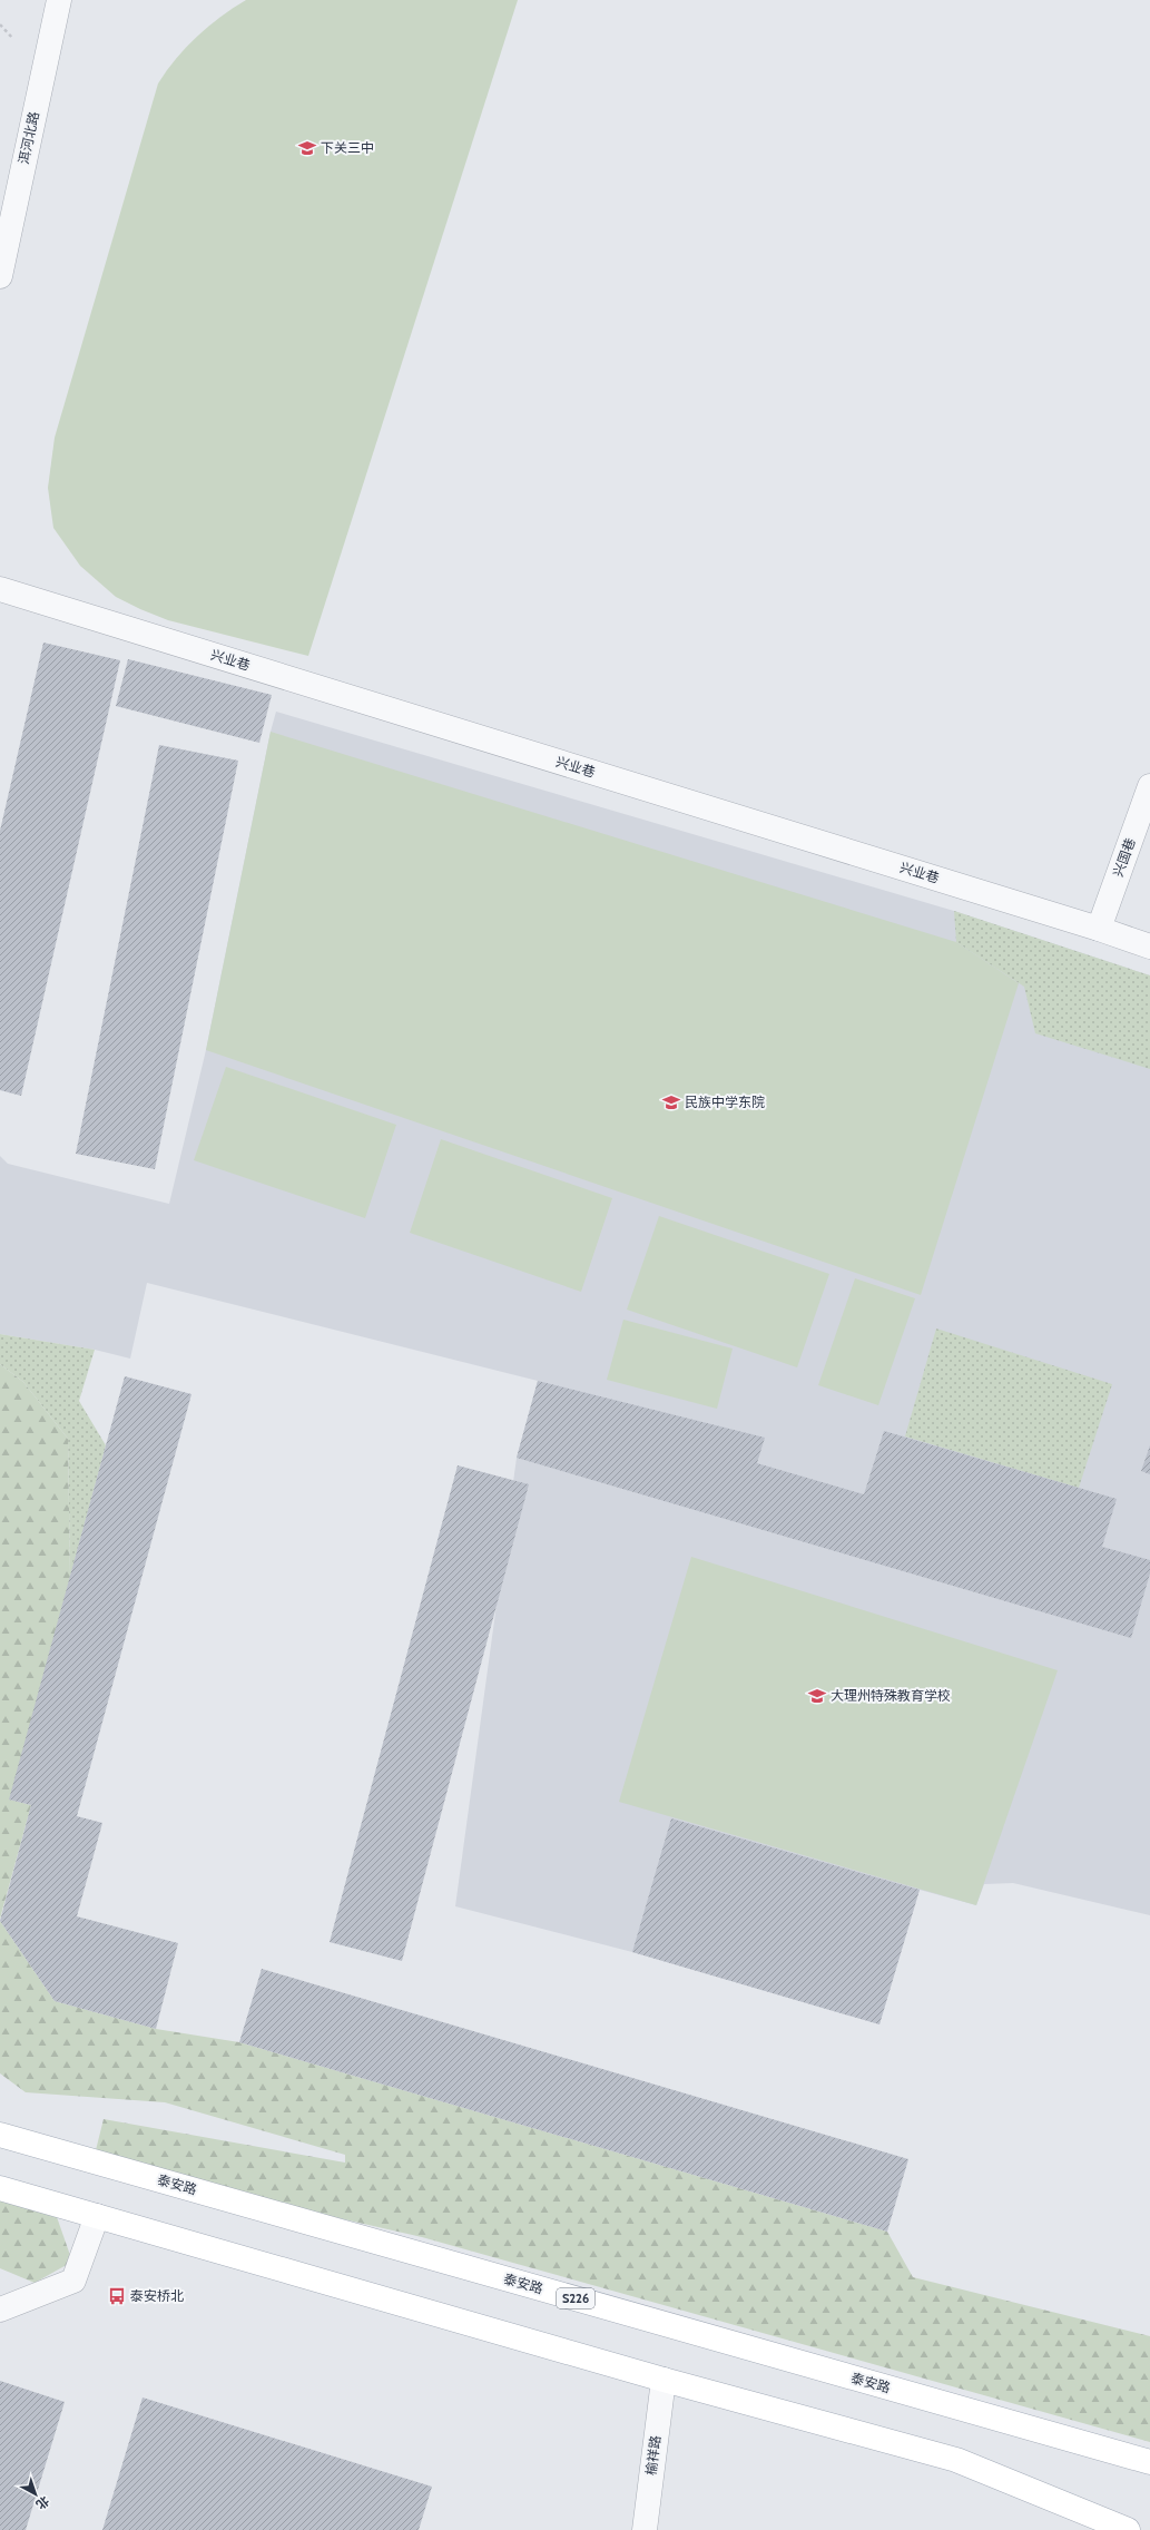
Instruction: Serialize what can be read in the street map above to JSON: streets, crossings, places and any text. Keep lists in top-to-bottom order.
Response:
{
  "streets": {
    "main road": ["泰安路", "S226"],
    "street": [
      "洱河北路",
      "兴业巷",
      "兴国巷",
      "榆祥路"
    ]
  },
  "crossings": [
    ["兴业巷", "兴国巷"]
  ],
  "places": {
    "school or university": ["下关三中", "民族中学东院", "大理州特殊教育学校"],
    "bus stop": ["泰安桥北"]
  },
  "north": "bottom right"
}
